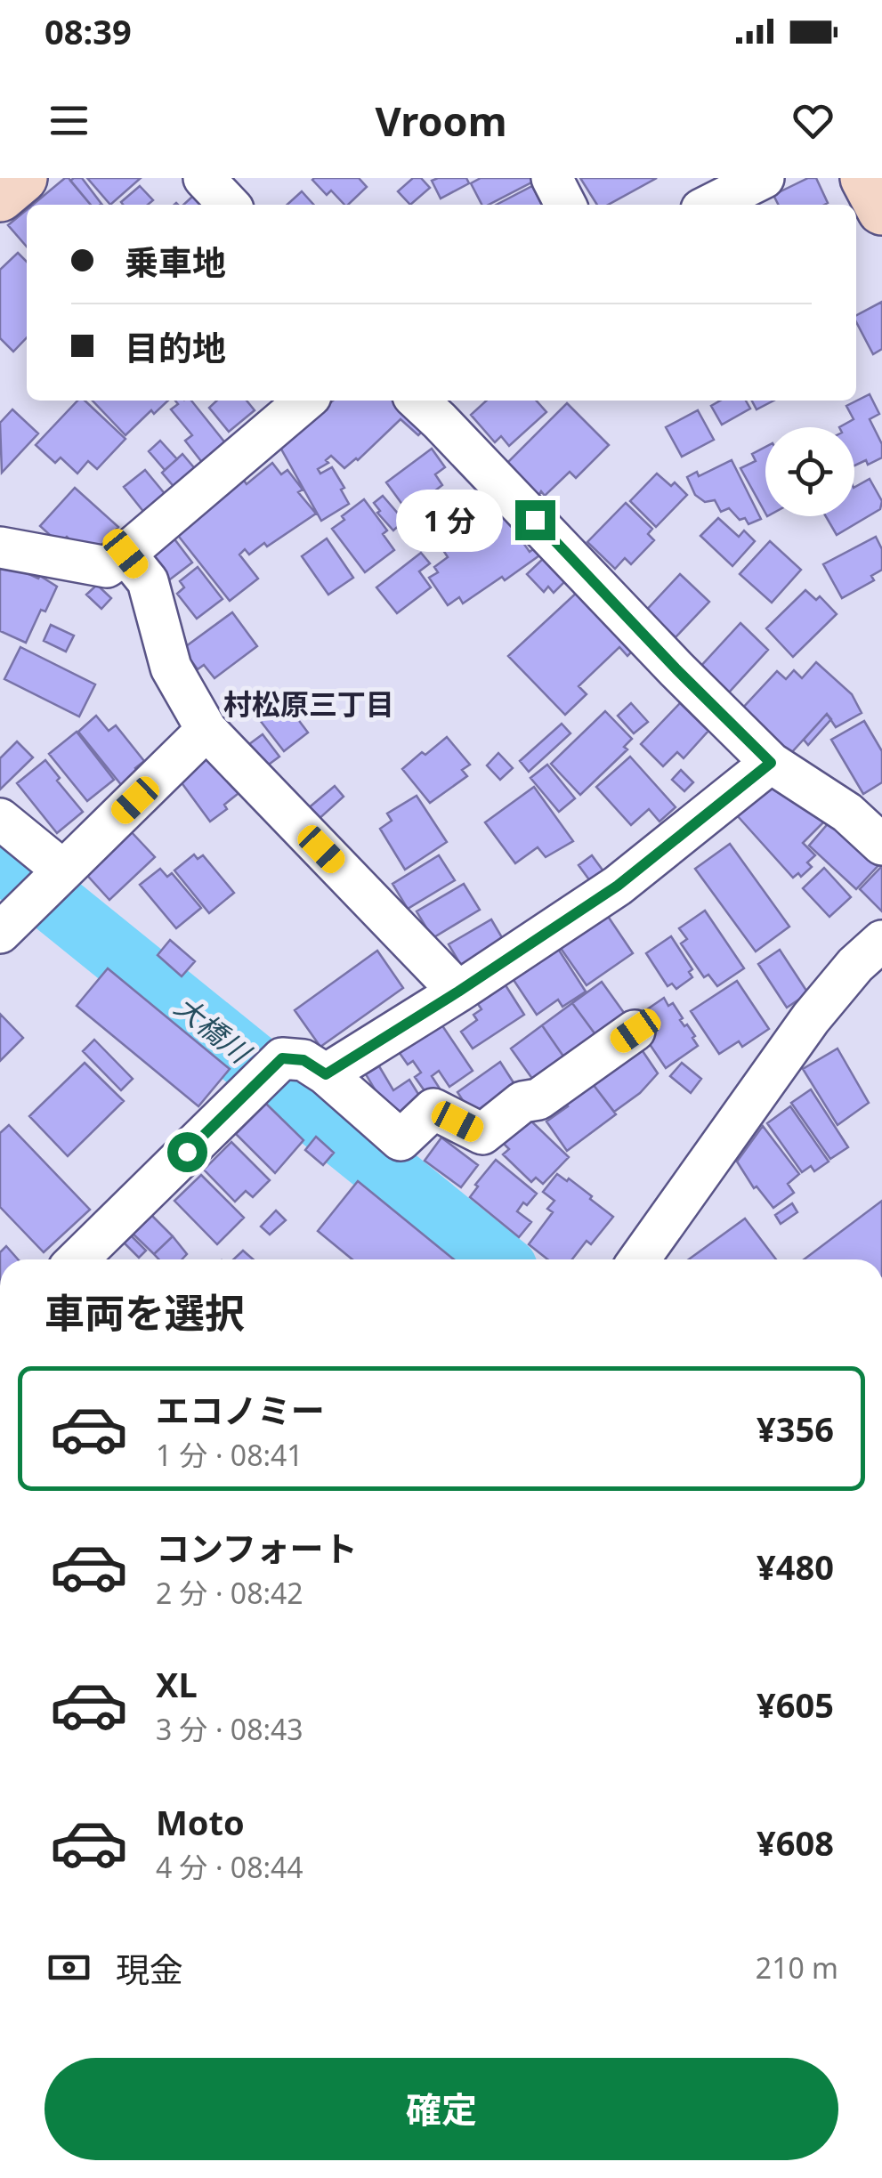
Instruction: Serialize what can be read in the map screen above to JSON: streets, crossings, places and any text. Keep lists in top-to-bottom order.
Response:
{
  "districts": ["村松原三丁目"],
  "water": ["大橋川"],
  "page": {
    "status": "08:39",
    "header": "Vroom",
    "banner": ["乗車地", "目的地"],
    "bubble": "1 分",
    "heading": "車両を選択",
    "list": [
      {
        "name": "エコノミー",
        "note": "1 分 · 08:41",
        "value": "¥356"
      },
      {
        "name": "コンフォート",
        "note": "2 分 · 08:42",
        "value": "¥480"
      },
      {
        "name": "XL",
        "note": "3 分 · 08:43",
        "value": "¥605"
      },
      {
        "name": "Moto",
        "note": "4 分 · 08:44",
        "value": "¥608"
      }
    ],
    "pay": ["現金", "210 m"],
    "buttons": "確定"
  }
}
